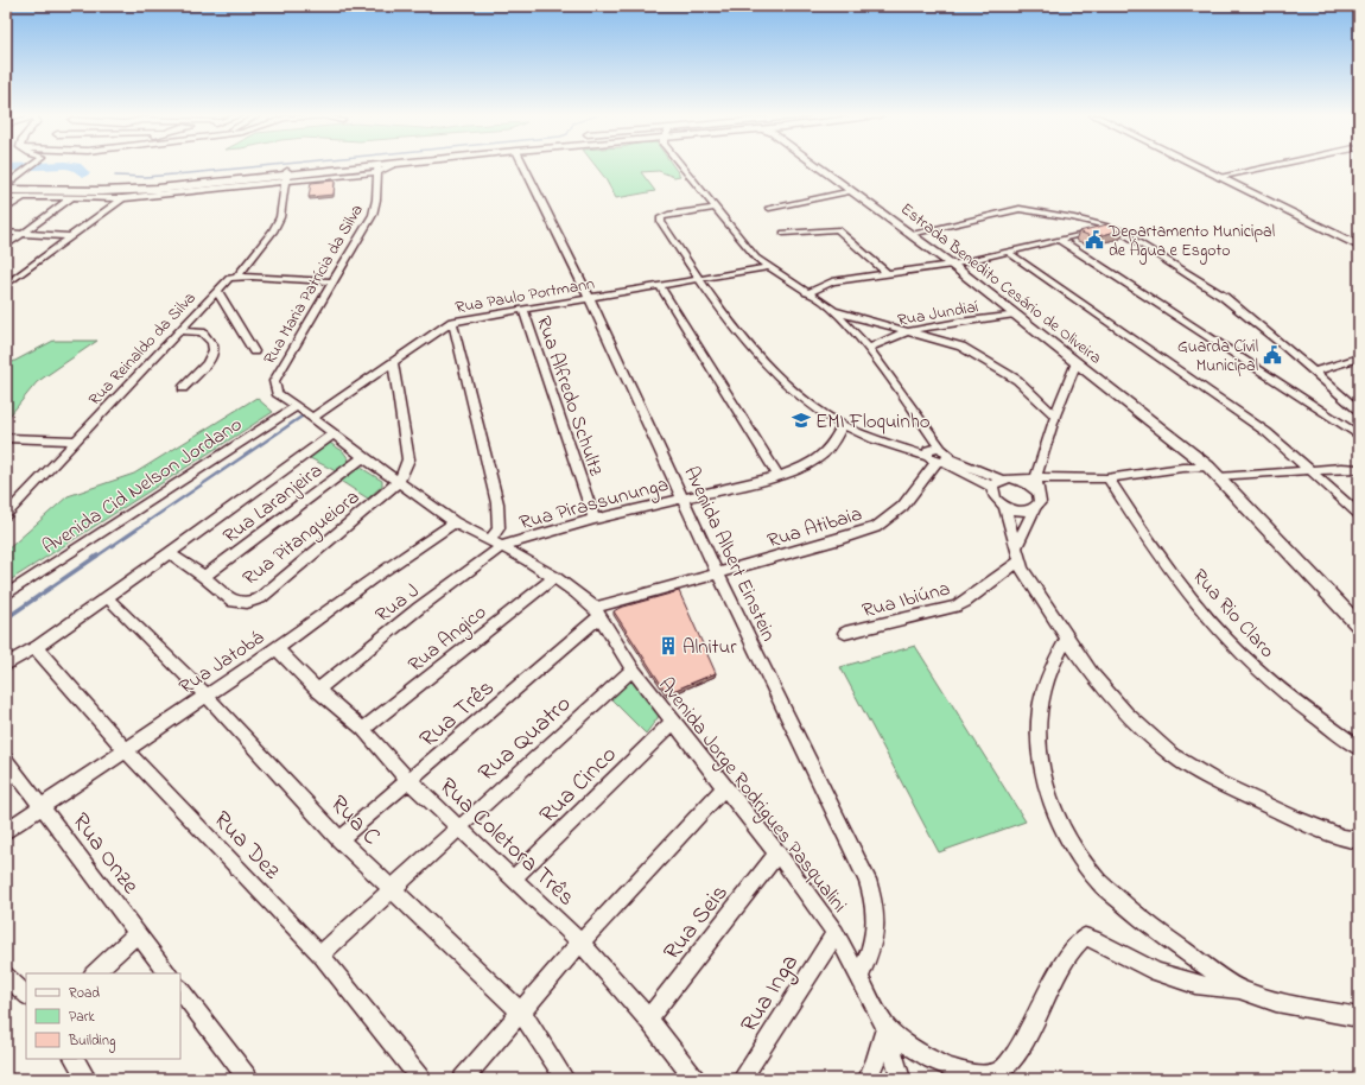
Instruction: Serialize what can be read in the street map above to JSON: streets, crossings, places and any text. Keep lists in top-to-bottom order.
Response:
{
  "streets": {
    "main road": ["Estrada Benedito Cesário de Oliveira"],
    "street": [
      "Rua Maria Patrícia da Silva",
      "Rua Paulo Portmann",
      "Rua Jundiaí",
      "Rua Reinaldo da Silva",
      "Rua Alfredo Schultz",
      "Avenida Cid Nelson Jordano",
      "Rua Laranjeira",
      "Rua Pirassununga",
      "Rua Atibaia",
      "Rua Pitangueiora",
      "Avenida Albert Einstein",
      "Rua Ibiúna",
      "Rua J",
      "Rua Rio Claro",
      "Rua Angico",
      "Rua Jatobá",
      "Rua Três",
      "Rua Quatro",
      "Rua Cinco",
      "Avenida Jorge Rodrigues Pasqualini",
      "Rua C",
      "Rua Coletora Três",
      "Rua Dez",
      "Rua Onze",
      "Rua Seis",
      "Rua Inga"
    ]
  },
  "crossings": [
    ["Estrada Benedito Cesário de Oliveira", "Rua Jundiaí"],
    ["Rua Maria Patrícia da Silva", "Avenida Cid Nelson Jordano"],
    ["Rua Maria Patrícia da Silva", "Avenida Jorge Rodrigues Pasqualini"],
    ["Rua Paulo Portmann", "Rua Alfredo Schultz"],
    ["Rua Paulo Portmann", "Avenida Albert Einstein"],
    ["Rua Paulo Portmann", "Avenida Jorge Rodrigues Pasqualini"],
    ["Rua Alfredo Schultz", "Rua Pirassununga"],
    ["Avenida Cid Nelson Jordano", "Avenida Jorge Rodrigues Pasqualini"],
    ["Rua Laranjeira", "Rua Pitangueiora"],
    ["Rua Laranjeira", "Avenida Jorge Rodrigues Pasqualini"],
    ["Rua Pirassununga", "Avenida Albert Einstein"],
    ["Rua Pirassununga", "Rua J"],
    ["Rua Pirassununga", "Avenida Jorge Rodrigues Pasqualini"],
    ["Rua Atibaia", "Avenida Albert Einstein"],
    ["Rua Atibaia", "Rua Três"],
    ["Rua Atibaia", "Avenida Jorge Rodrigues Pasqualini"],
    ["Rua Pitangueiora", "Avenida Jorge Rodrigues Pasqualini"],
    ["Avenida Albert Einstein", "Avenida Jorge Rodrigues Pasqualini"],
    ["Rua J", "Avenida Jorge Rodrigues Pasqualini"],
    ["Rua J", "Rua Coletora Três"],
    ["Rua Angico", "Avenida Jorge Rodrigues Pasqualini"],
    ["Rua Angico", "Rua Coletora Três"],
    ["Rua Jatobá", "Avenida Jorge Rodrigues Pasqualini"],
    ["Rua Jatobá", "Rua C"],
    ["Rua Jatobá", "Rua Coletora Três"],
    ["Rua Jatobá", "Rua Dez"],
    ["Rua Jatobá", "Rua Onze"],
    ["Rua Três", "Avenida Jorge Rodrigues Pasqualini"],
    ["Rua Três", "Rua C"],
    ["Rua Três", "Rua Coletora Três"],
    ["Rua Quatro", "Avenida Jorge Rodrigues Pasqualini"],
    ["Rua Quatro", "Rua C"],
    ["Rua Quatro", "Rua Coletora Três"],
    ["Rua Quatro", "Rua Dez"],
    ["Rua Cinco", "Avenida Jorge Rodrigues Pasqualini"],
    ["Rua Cinco", "Rua Coletora Três"],
    ["Avenida Jorge Rodrigues Pasqualini", "Rua Seis"],
    ["Avenida Jorge Rodrigues Pasqualini", "Rua Inga"],
    ["Rua Coletora Três", "Rua Seis"]
  ],
  "places": {
    "public building": ["Departamento Municipal de Água e Esgoto", "Guarda Cívil Municipal"],
    "school or university": ["EMI Floquinho"],
    "building": ["Alnitur"]
  },
  "legend": ["Road", "Park", "Building"]
}
